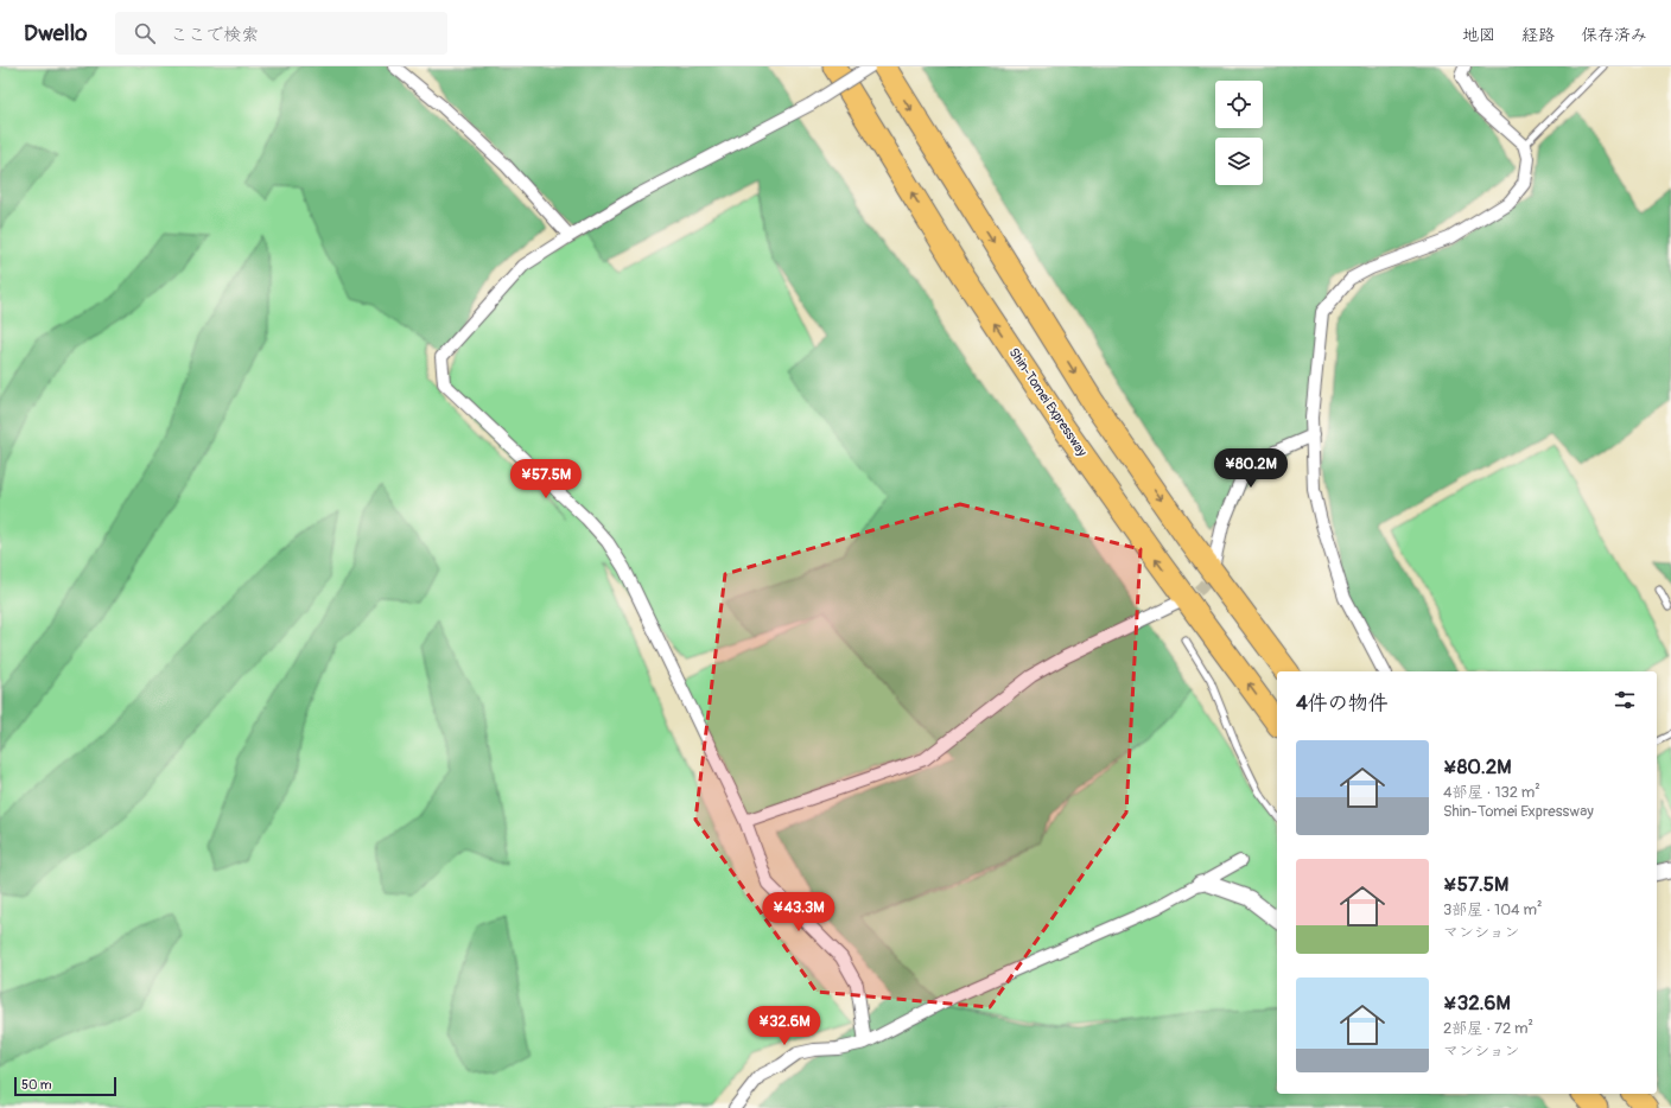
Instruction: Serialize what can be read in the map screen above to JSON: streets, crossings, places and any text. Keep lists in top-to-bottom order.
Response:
{
  "streets": {
    "highway": ["Shin-Tomei Expressway"]
  },
  "scale_bar": "50 m",
  "page": {
    "header": "Dwello",
    "search": "ここで検索",
    "nav": ["地図", "経路", "保存済み"],
    "price": [
      "¥80.2M",
      "¥57.5M",
      "¥43.3M",
      "¥32.6M"
    ],
    "heading": "4件の物件",
    "list": [
      {
        "name": "¥80.2M",
        "note": "4部屋 · 132 m² · Shin-Tomei Expressway"
      },
      {
        "name": "¥57.5M",
        "note": "3部屋 · 104 m² · マンション"
      },
      {
        "name": "¥32.6M",
        "note": "2部屋 · 72 m² · マンション"
      }
    ],
    "scale": "50 m"
  }
}
